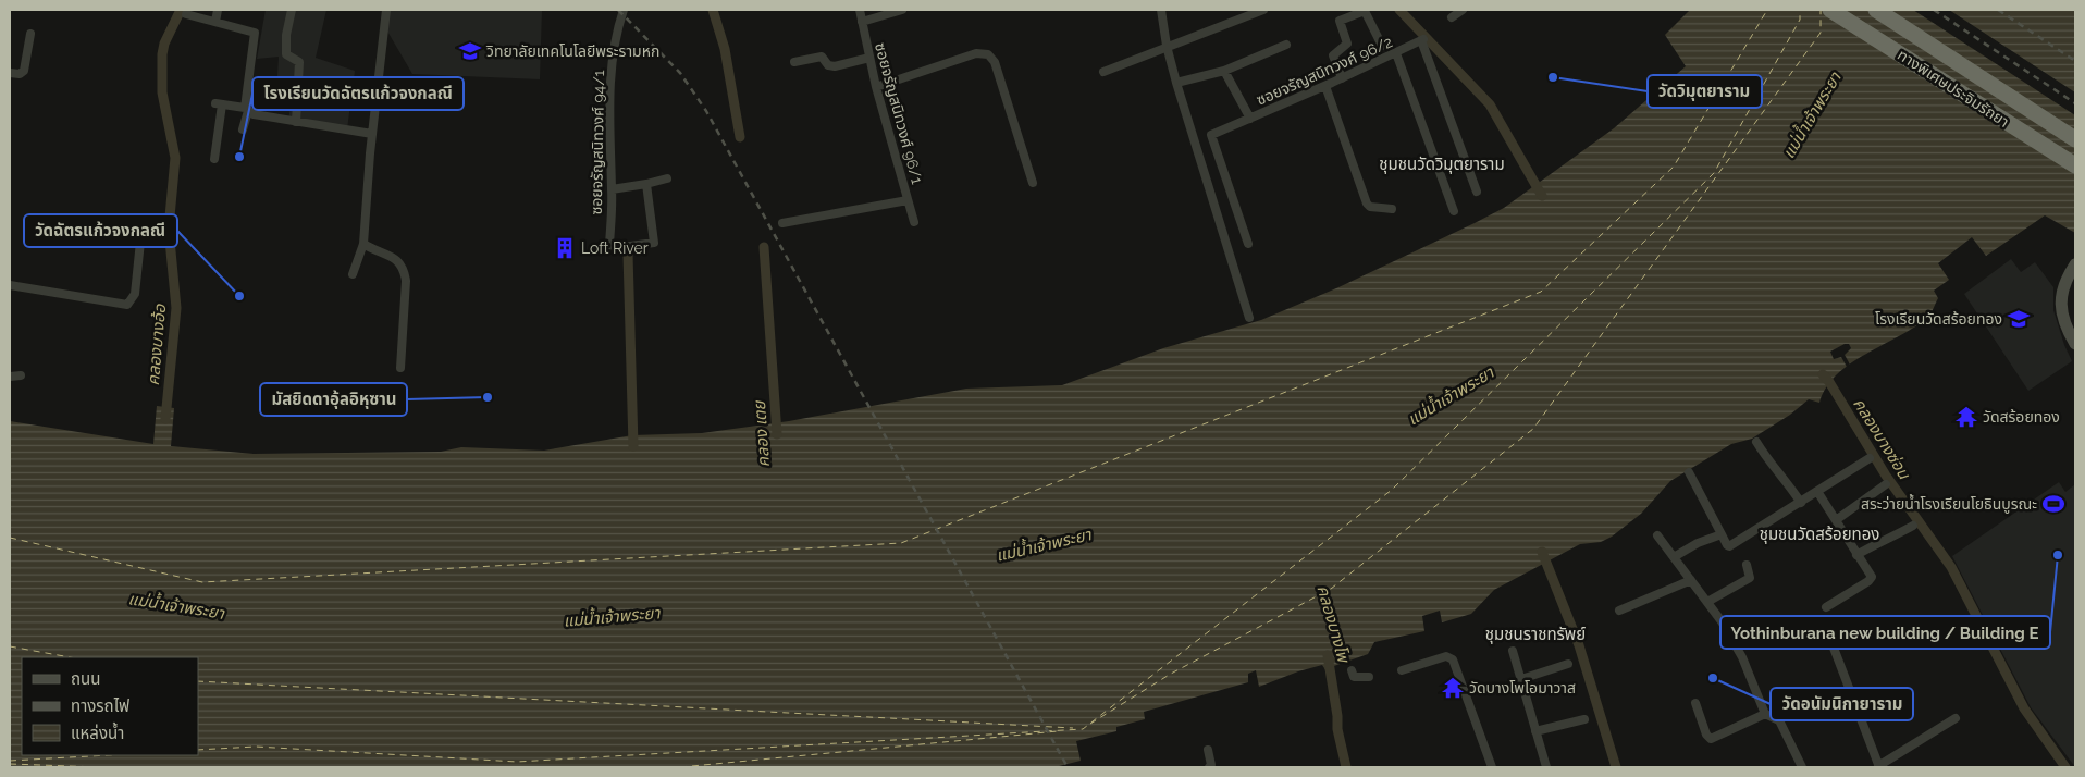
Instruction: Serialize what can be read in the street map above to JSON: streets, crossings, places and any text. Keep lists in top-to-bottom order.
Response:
{
  "streets": {
    "highway": ["ทางพิเศษประจิมรัถยา"],
    "street": ["ซอยจรัญสนิทวงศ์ 96/2", "ซอยจรัญสนิทวงศ์ 96/1", "ซอยจรัญสนิทวงศ์ 94/1"]
  },
  "districts": ["ชุมชนวัดวิมุตยาราม", "ชุมชนวัดสร้อยทอง", "ชุมชนราชทรัพย์"],
  "water": [
    "แม่น้ำเจ้าพระยา",
    "คลองบางอ้อ",
    "คลอง เตย",
    "คลองบางซ่อน",
    "คลองบางโพ"
  ],
  "places": {
    "school or university": ["วิทยาลัยเทคโนโลยีพระรามหก", "โรงเรียนวัดสร้อยทอง"],
    "other": [
      "วัดวิมุตยาราม",
      "โรงเรียนวัดฉัตรแก้วจงกลณี",
      "วัดฉัตรแก้วจงกลณี",
      "มัสยิดดาอุ้ลอิหุซาน",
      "Yothinburana new building / Building E",
      "วัดอนัมนิกายาราม"
    ],
    "building": ["Loft River"],
    "temple": ["วัดสร้อยทอง", "วัดบางโพโอมาวาส"],
    "sports": ["สระว่ายนํ้าโรงเรียนโยธินบูรณะ"]
  },
  "legend": ["ถนน", "ทางรถไฟ", "แหล่งน้ำ"]
}
